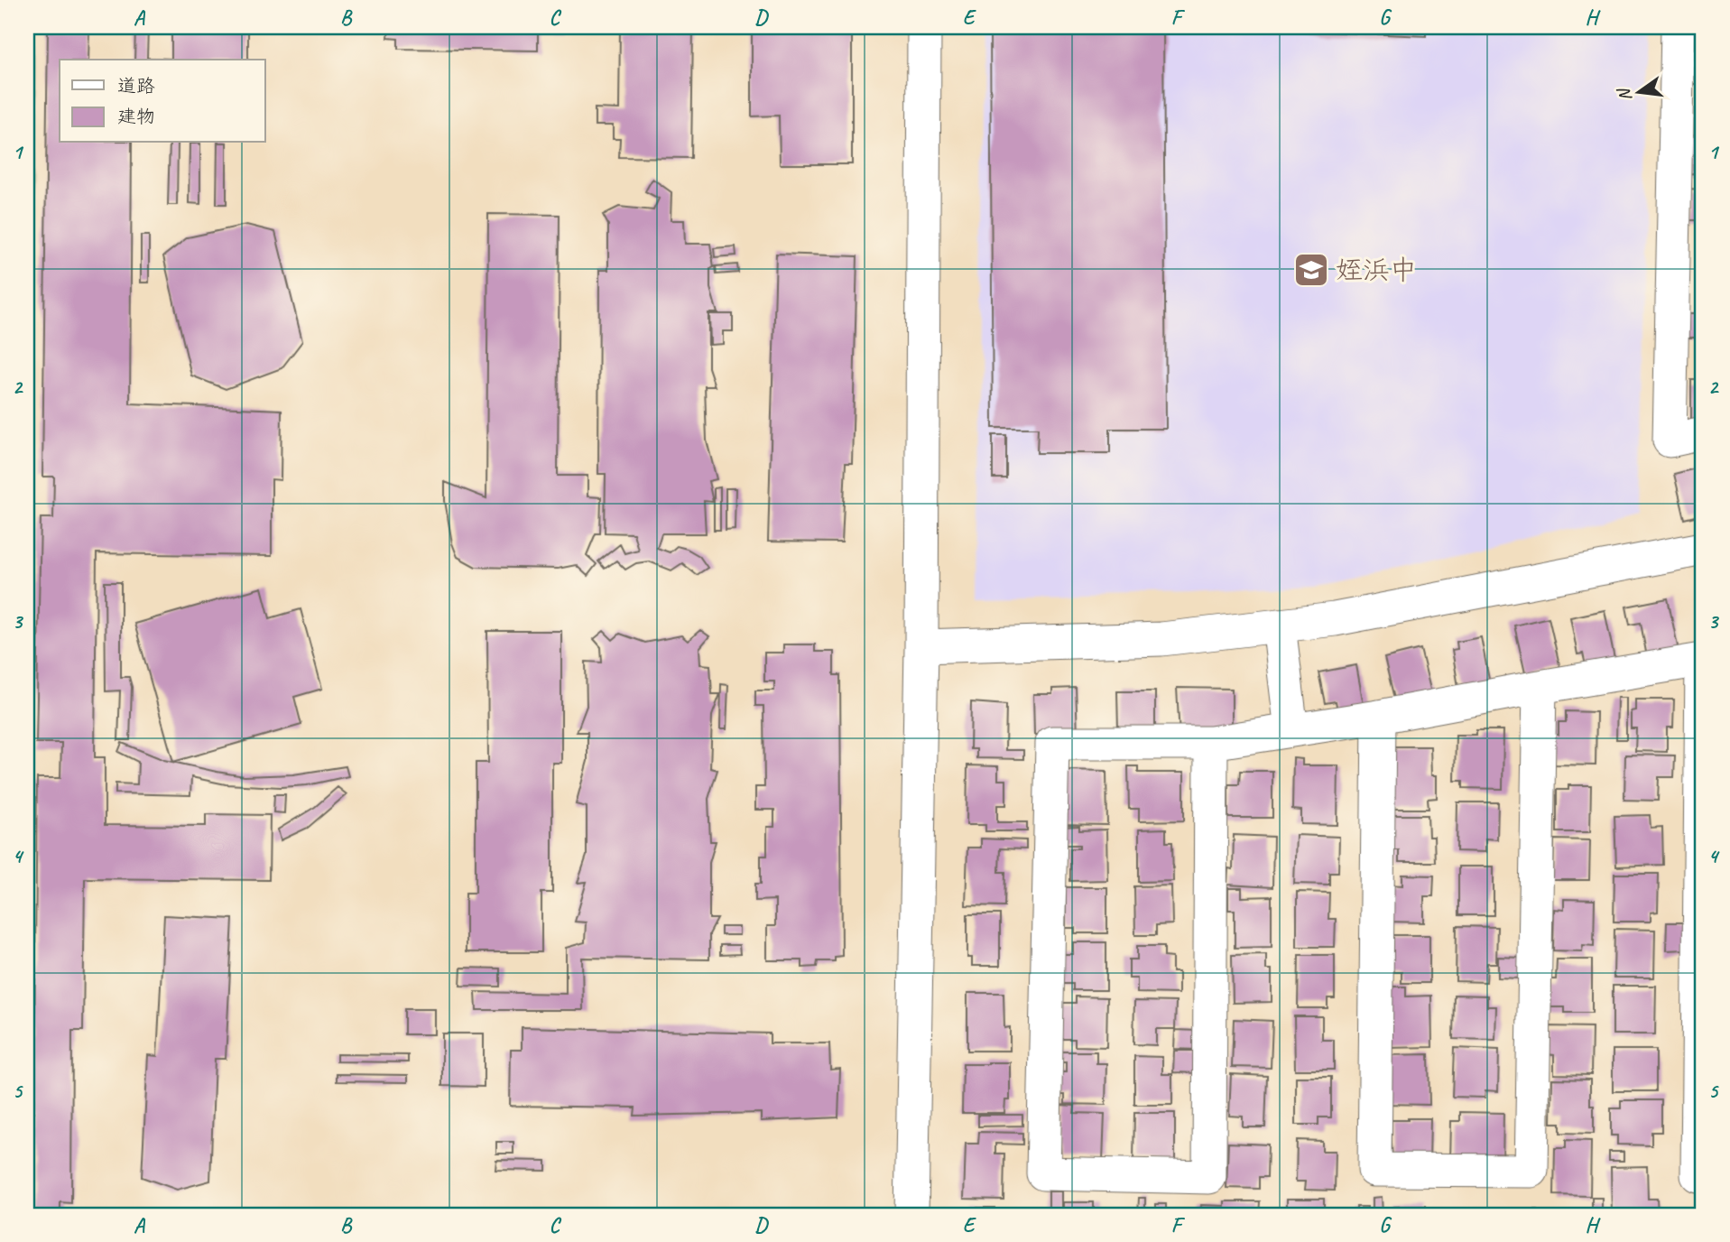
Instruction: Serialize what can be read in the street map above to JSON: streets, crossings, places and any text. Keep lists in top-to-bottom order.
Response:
{
  "places": {
    "school or university": ["姪浜中"]
  },
  "legend": ["道路", "建物"],
  "north": "left",
  "grid": {
    "columns": [
      "A",
      "B",
      "C",
      "D",
      "E",
      "F",
      "G",
      "H"
    ],
    "rows": [
      "1",
      "2",
      "3",
      "4",
      "5"
    ]
  }
}
